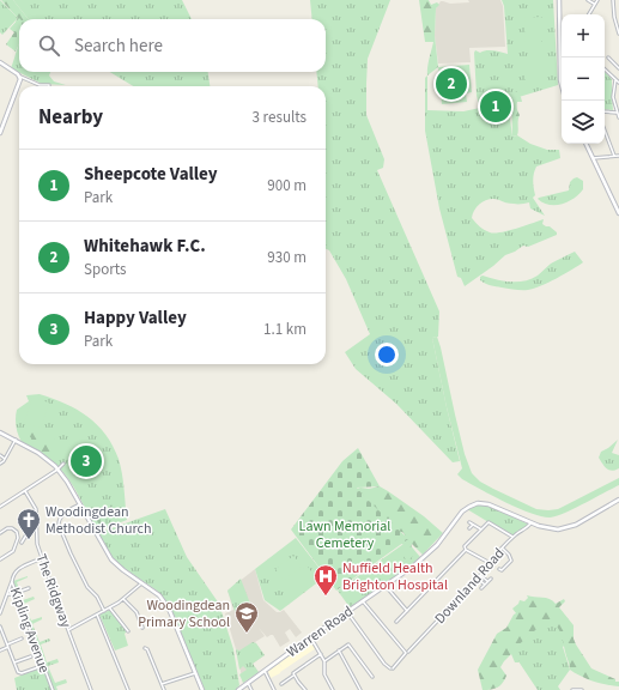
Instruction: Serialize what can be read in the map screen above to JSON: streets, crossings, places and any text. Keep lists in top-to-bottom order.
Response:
{
  "streets": {
    "street": [
      "Downland Road",
      "The Ridgway",
      "Kipling Avenue",
      "Warren Road"
    ]
  },
  "crossings": [
    ["Downland Road", "Warren Road"],
    ["The Ridgway", "Kipling Avenue"]
  ],
  "parks": ["Lawn Memorial Cemetery"],
  "places": {
    "church": ["Woodingdean Methodist Church"],
    "hospital": ["Nuffield Health Brighton Hospital"],
    "school or university": ["Woodingdean Primary School"]
  },
  "page": {
    "map_buttons": ["+", "−"],
    "search": "Search here",
    "pins": ["2", "1", "3"],
    "heading": ["Nearby", "3 results"],
    "list": [
      {
        "mark": "1",
        "name": "Sheepcote Valley",
        "note": "Park",
        "value": "900 m"
      },
      {
        "mark": "2",
        "name": "Whitehawk F.C.",
        "note": "Sports",
        "value": "930 m"
      },
      {
        "mark": "3",
        "name": "Happy Valley",
        "note": "Park",
        "value": "1.1 km"
      }
    ]
  }
}
